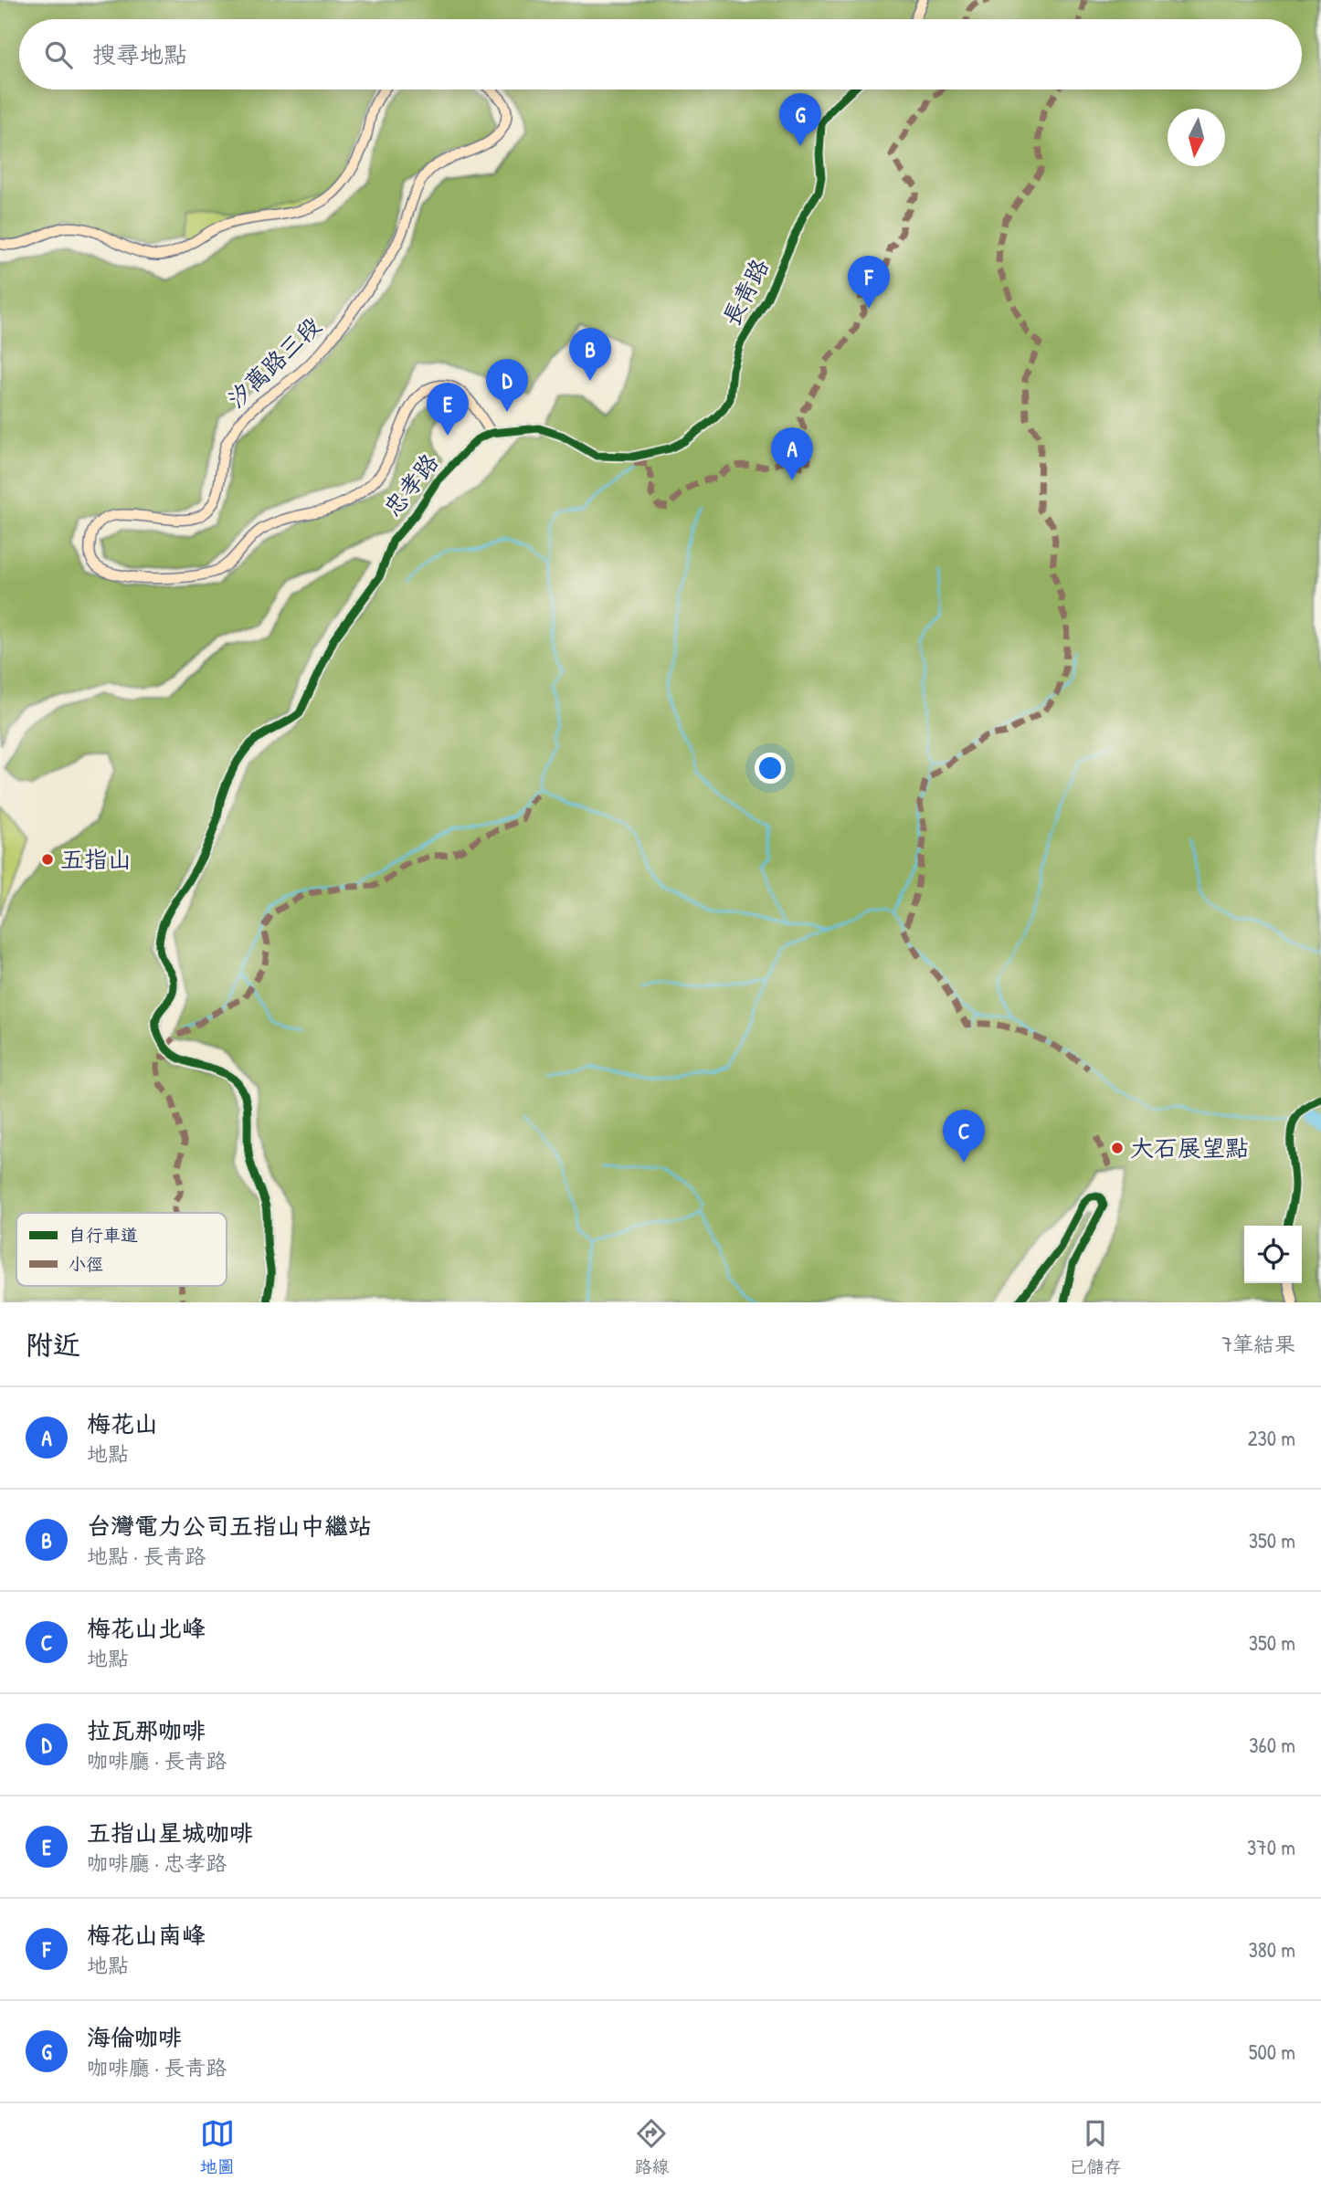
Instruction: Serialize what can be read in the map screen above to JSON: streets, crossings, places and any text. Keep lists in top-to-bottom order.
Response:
{
  "streets": {
    "street": ["長青路", "汐萬路三段", "忠孝路"]
  },
  "crossings": [
    ["長青路", "汐萬路三段"],
    ["長青路", "忠孝路"],
    ["汐萬路三段", "忠孝路"]
  ],
  "places": ["五指山", "大石展望點"],
  "legend": ["自行車道", "小徑"],
  "north": "bottom",
  "page": {
    "search": "搜尋地點",
    "pins": [
      "G",
      "F",
      "B",
      "D",
      "E",
      "A",
      "C"
    ],
    "heading": ["附近", "7筆結果"],
    "list": [
      {
        "mark": "A",
        "name": "梅花山",
        "note": "地點",
        "value": "230 m"
      },
      {
        "mark": "B",
        "name": "台灣電力公司五指山中繼站",
        "note": "地點 · 長青路",
        "value": "350 m"
      },
      {
        "mark": "C",
        "name": "梅花山北峰",
        "note": "地點",
        "value": "350 m"
      },
      {
        "mark": "D",
        "name": "拉瓦那咖啡",
        "note": "咖啡廳 · 長青路",
        "value": "360 m"
      },
      {
        "mark": "E",
        "name": "五指山星城咖啡",
        "note": "咖啡廳 · 忠孝路",
        "value": "370 m"
      },
      {
        "mark": "F",
        "name": "梅花山南峰",
        "note": "地點",
        "value": "380 m"
      },
      {
        "mark": "G",
        "name": "海倫咖啡",
        "note": "咖啡廳 · 長青路",
        "value": "500 m"
      }
    ],
    "nav": ["地圖", "路線", "已儲存"]
  }
}
